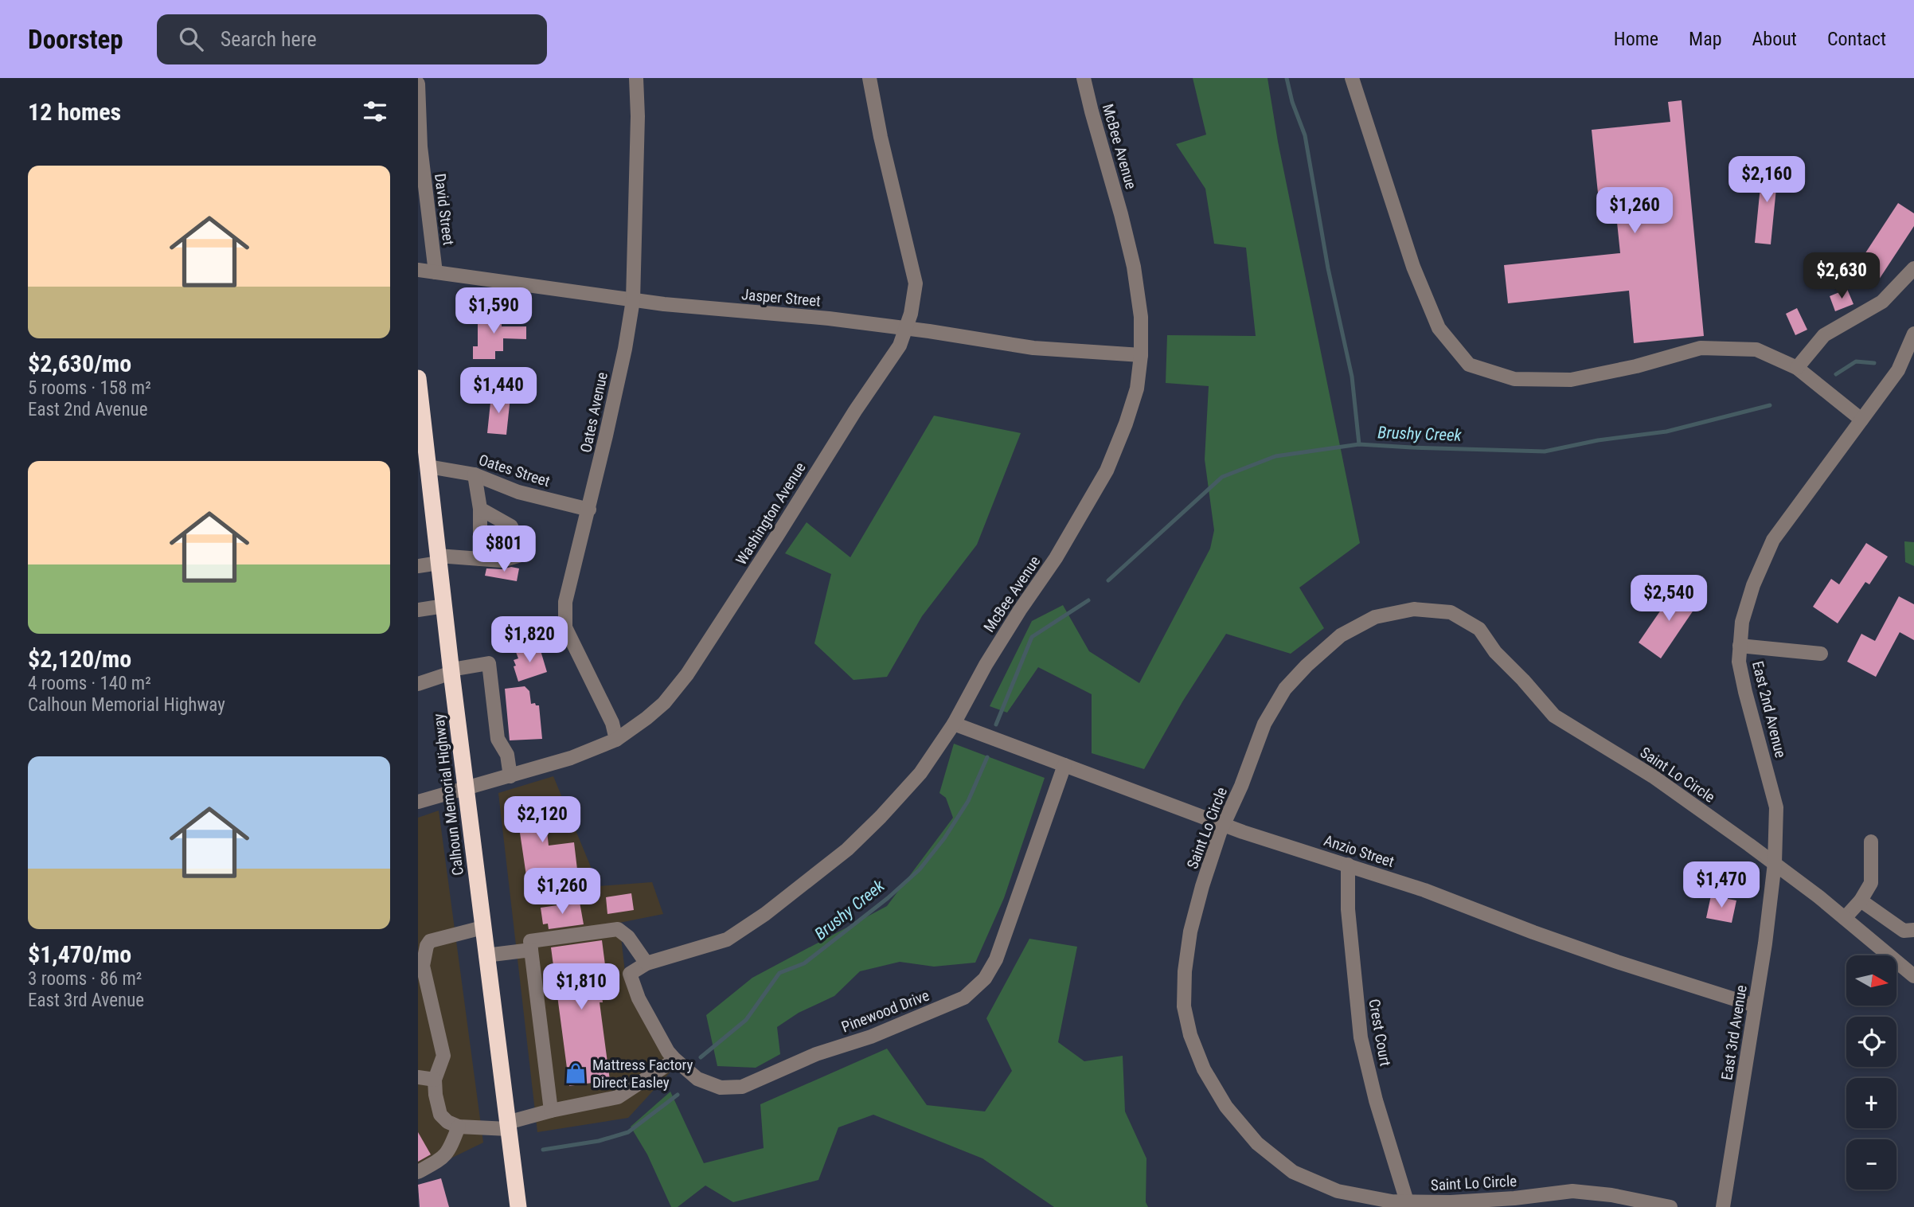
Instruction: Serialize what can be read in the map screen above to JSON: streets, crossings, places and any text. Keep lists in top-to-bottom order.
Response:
{
  "streets": {
    "highway": ["Calhoun Memorial Highway"],
    "street": [
      "McBee Avenue",
      "David Street",
      "Jasper Street",
      "Oates Avenue",
      "Oates Street",
      "Washington Avenue",
      "East 2nd Avenue",
      "Saint Lo Circle",
      "Anzio Street",
      "Pinewood Drive",
      "Crest Court",
      "East 3rd Avenue"
    ]
  },
  "crossings": [
    ["McBee Avenue", "Jasper Street"],
    ["McBee Avenue", "Anzio Street"],
    ["McBee Avenue", "Pinewood Drive"],
    ["David Street", "Jasper Street"],
    ["Jasper Street", "Oates Avenue"],
    ["Jasper Street", "Washington Avenue"],
    ["Oates Avenue", "Oates Street"],
    ["Oates Avenue", "Washington Avenue"],
    ["Oates Street", "Calhoun Memorial Highway"],
    ["Washington Avenue", "Calhoun Memorial Highway"],
    ["East 2nd Avenue", "Saint Lo Circle"],
    ["East 2nd Avenue", "East 3rd Avenue"],
    ["Saint Lo Circle", "Anzio Street"],
    ["Saint Lo Circle", "Crest Court"],
    ["Saint Lo Circle", "East 3rd Avenue"],
    ["Anzio Street", "Pinewood Drive"],
    ["Anzio Street", "Crest Court"],
    ["Anzio Street", "East 3rd Avenue"]
  ],
  "water": ["Brushy Creek"],
  "places": {
    "shop": ["Mattress Factory Direct Easley"]
  },
  "north": "right",
  "page": {
    "header": "Doorstep",
    "search": "Search here",
    "nav": [
      "Home",
      "Map",
      "About",
      "Contact"
    ],
    "heading": "12 homes",
    "list": [
      {
        "name": "$2,630/mo",
        "note": "5 rooms · 158 m² · East 2nd Avenue"
      },
      {
        "name": "$2,120/mo",
        "note": "4 rooms · 140 m² · Calhoun Memorial Highway"
      },
      {
        "name": "$1,470/mo",
        "note": "3 rooms · 86 m² · East 3rd Avenue"
      }
    ],
    "price": [
      "$2,160",
      "$1,260",
      "$2,630",
      "$1,590",
      "$1,440",
      "$801",
      "$2,540",
      "$1,820",
      "$2,120",
      "$1,470",
      "$1,260",
      "$1,810"
    ],
    "map_buttons": ["+", "−"]
  }
}
